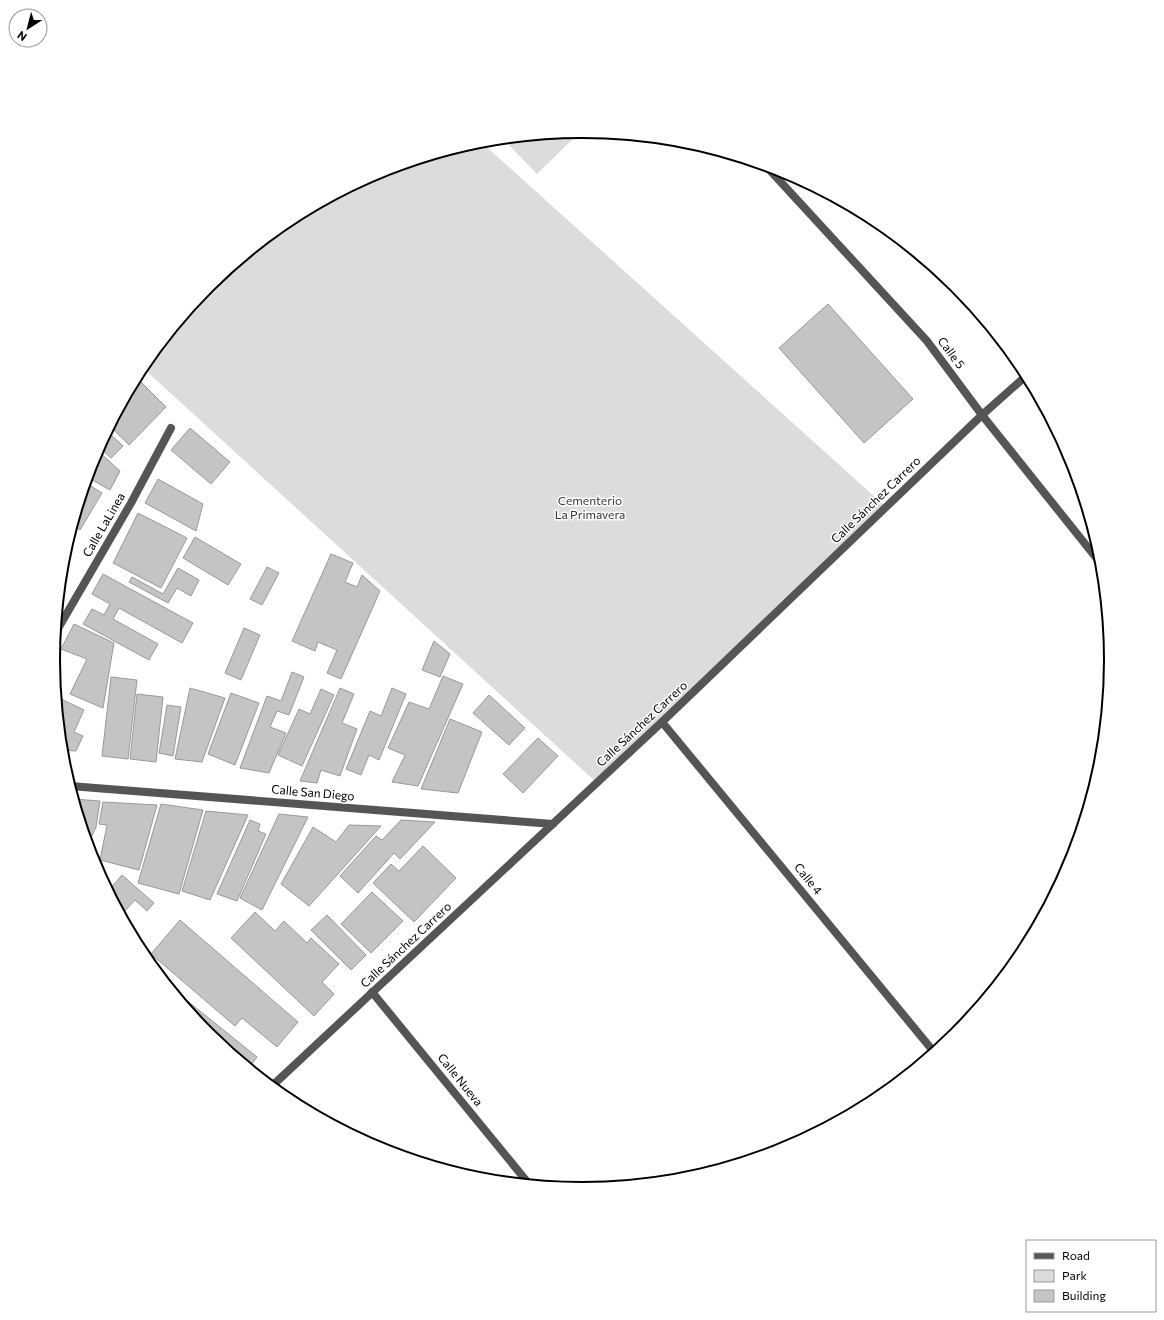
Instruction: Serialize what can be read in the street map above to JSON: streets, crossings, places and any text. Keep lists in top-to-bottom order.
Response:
{
  "streets": {
    "street": [
      "Calle 5",
      "Calle Sánchez Carrero",
      "Calle LaLinea",
      "Calle San Diego",
      "Calle 4",
      "Calle Nueva"
    ]
  },
  "crossings": [
    ["Calle 5", "Calle Sánchez Carrero"],
    ["Calle Sánchez Carrero", "Calle San Diego"],
    ["Calle Sánchez Carrero", "Calle 4"],
    ["Calle Sánchez Carrero", "Calle Nueva"]
  ],
  "parks": ["Cementerio La Primavera"],
  "legend": ["Road", "Park", "Building"],
  "north": "bottom left"
}
